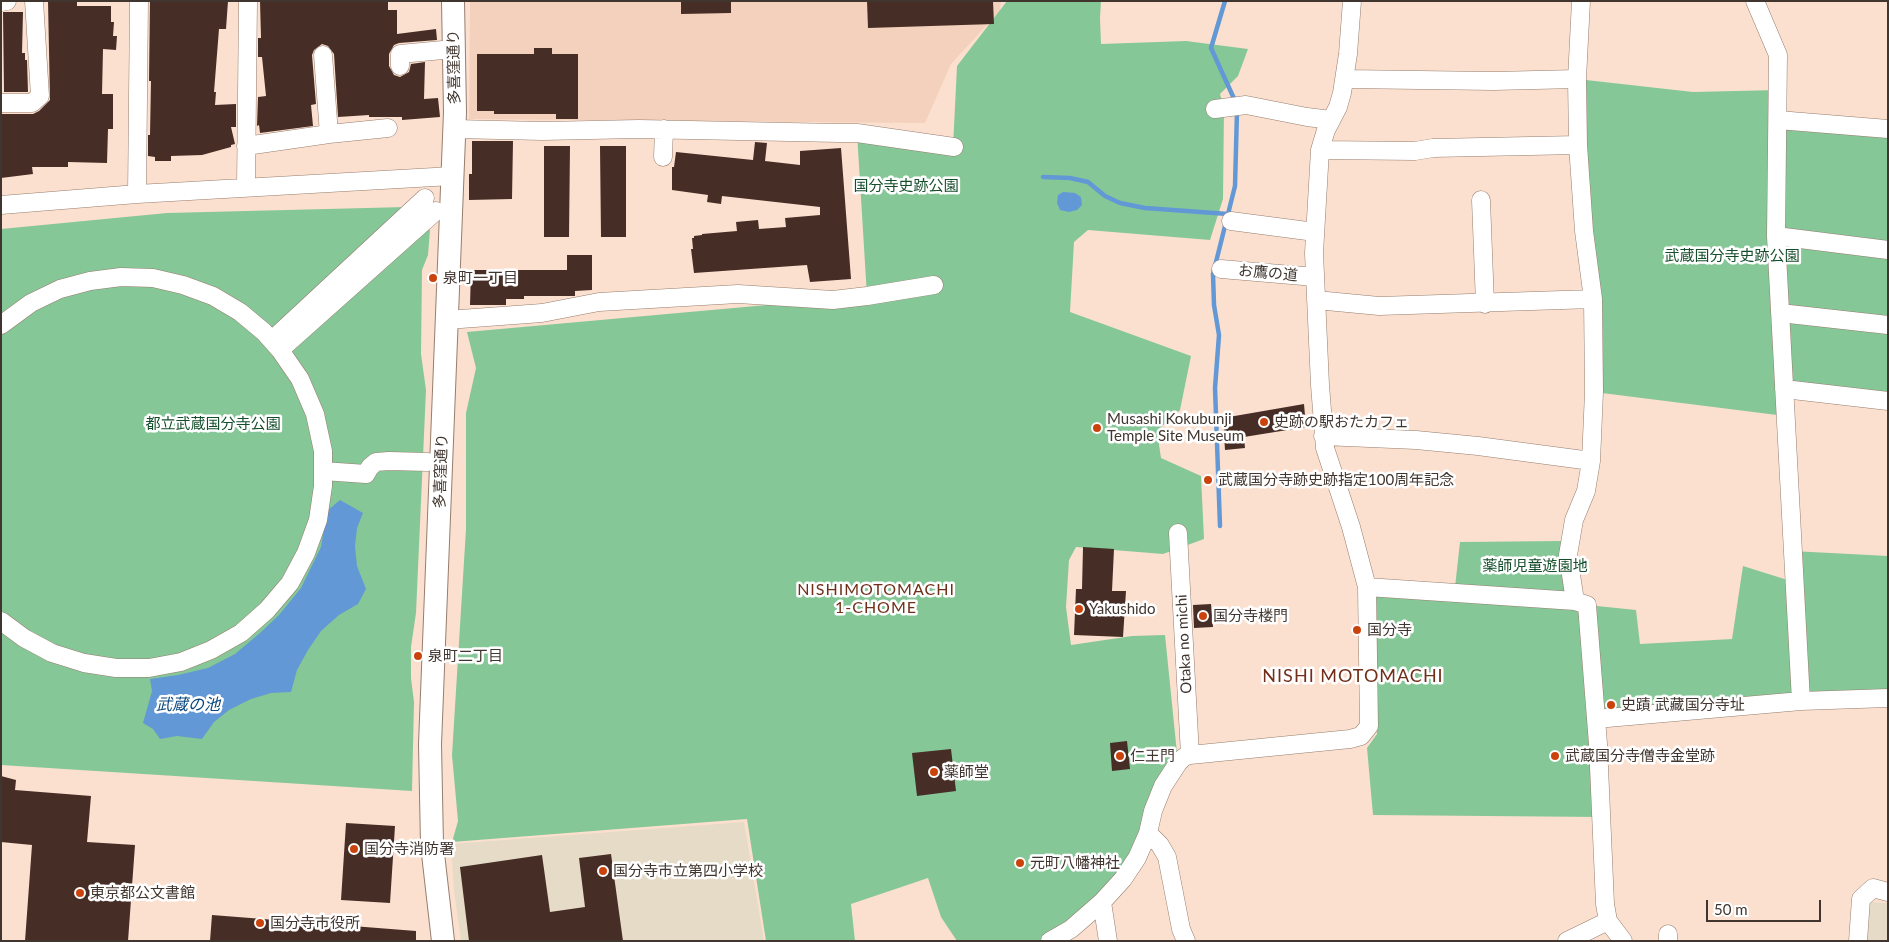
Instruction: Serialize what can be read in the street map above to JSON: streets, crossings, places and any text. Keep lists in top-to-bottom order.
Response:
{
  "streets": {
    "main road": ["多喜窪通り"],
    "street": ["お鷹の道", "Otaka no michi"]
  },
  "districts": ["NISHIMOTOMACHI 1-CHOME", "NISHI MOTOMACHI"],
  "water": ["武蔵の池"],
  "parks": [
    "国分寺史跡公園",
    "武蔵国分寺史跡公園",
    "都立武蔵国分寺公園",
    "薬師児童遊園地"
  ],
  "places": [
    "泉町一丁目",
    "史跡の駅おたカフェ",
    "Musashi Kokubunji Temple Site Museum",
    "武蔵国分寺跡史跡指定100周年記念",
    "Yakushido",
    "国分寺楼門",
    "国分寺",
    "泉町二丁目",
    "史蹟 武藏国分寺址",
    "仁王門",
    "武蔵国分寺僧寺金堂跡",
    "薬師堂",
    "国分寺消防署",
    "元町八幡神社",
    "国分寺市立第四小学校",
    "東京都公文書館",
    "国分寺市役所"
  ],
  "scale_bar": "50 m"
}
